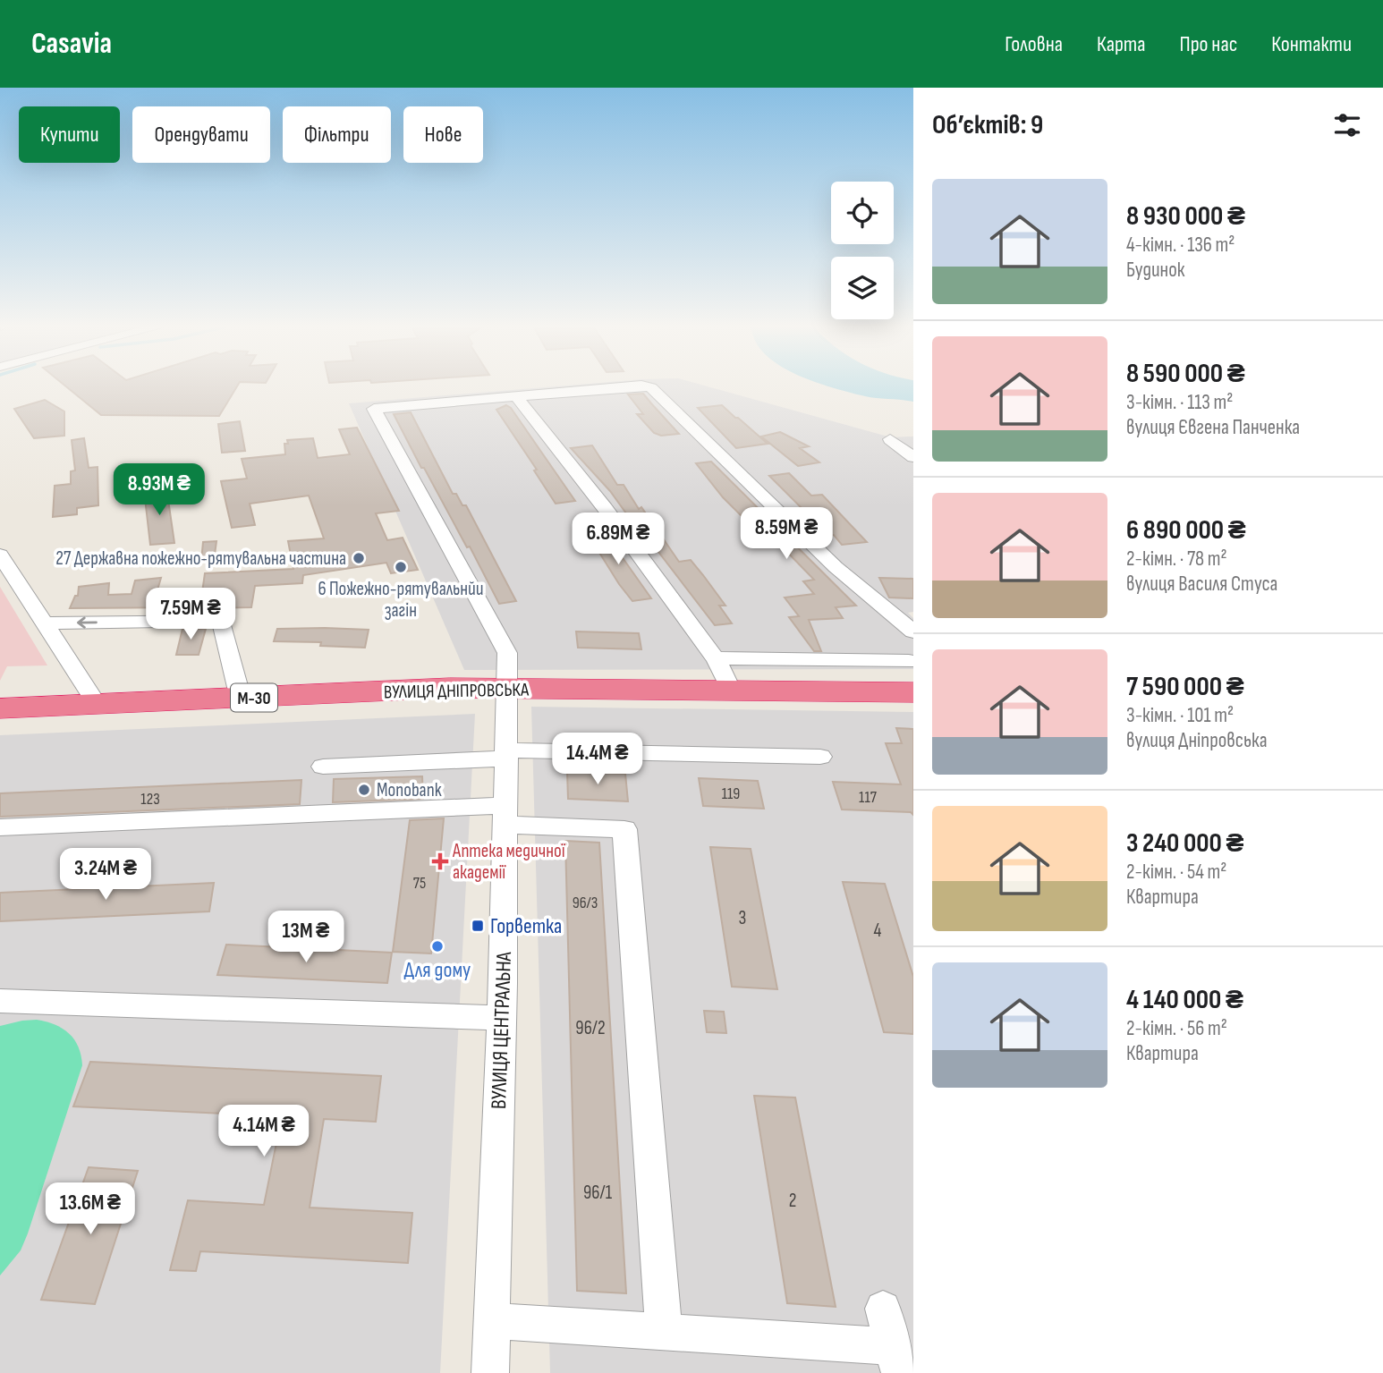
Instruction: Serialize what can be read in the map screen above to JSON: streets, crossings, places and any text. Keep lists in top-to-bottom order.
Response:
{
  "streets": {
    "highway": ["ВУЛИЦЯ ДНІПРОВСЬКА", "М-30"],
    "street": ["ВУЛИЦЯ ЦЕНТРАЛЬНА"]
  },
  "crossings": [
    ["ВУЛИЦЯ ДНІПРОВСЬКА", "ВУЛИЦЯ ЦЕНТРАЛЬНА"]
  ],
  "places": {
    "other": [
      "27 Державна пожежно-рятувальна частина",
      "6 Пожежно-рятувальнйи загін",
      "Monobank",
      "Для дому"
    ],
    "health": ["Аптека медичної академії"],
    "transit": ["Горветка"]
  },
  "house_numbers": [
    "119",
    "117",
    "123",
    "75",
    "96/3",
    "3",
    "4",
    "96/2",
    "96/1",
    "2"
  ],
  "page": {
    "header": "Casavia",
    "nav": [
      "Головна",
      "Карта",
      "Про нас",
      "Контакти"
    ],
    "heading": "Об’єктів: 9",
    "chip": [
      "Купити",
      "Орендувати",
      "Фільтри",
      "Нове"
    ],
    "list": [
      {
        "name": "8 930 000 ₴",
        "note": "4-кімн. · 136 m² · Будинок"
      },
      {
        "name": "8 590 000 ₴",
        "note": "3-кімн. · 113 m² · вулиця Євгена Панченка"
      },
      {
        "name": "6 890 000 ₴",
        "note": "2-кімн. · 78 m² · вулиця Василя Стуса"
      },
      {
        "name": "7 590 000 ₴",
        "note": "3-кімн. · 101 m² · вулиця Дніпровська"
      },
      {
        "name": "3 240 000 ₴",
        "note": "2-кімн. · 54 m² · Квартира"
      },
      {
        "name": "4 140 000 ₴",
        "note": "2-кімн. · 56 m² · Квартира"
      }
    ],
    "price": [
      "8.93M ₴",
      "8.59M ₴",
      "6.89M ₴",
      "7.59M ₴",
      "14.4M ₴",
      "3.24M ₴",
      "13M ₴",
      "4.14M ₴",
      "13.6M ₴"
    ]
  }
}
